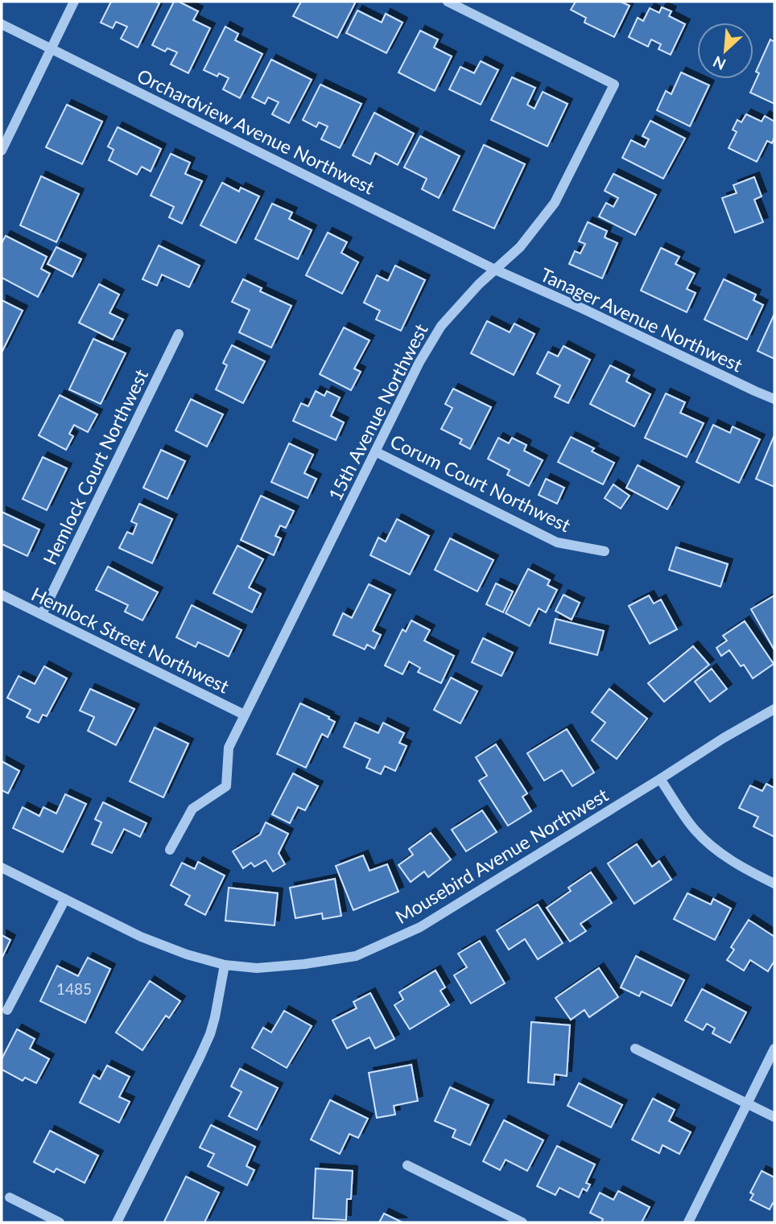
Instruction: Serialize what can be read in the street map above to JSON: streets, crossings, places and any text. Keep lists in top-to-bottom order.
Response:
{
  "streets": {
    "street": [
      "Orchardview Avenue Northwest",
      "Tanager Avenue Northwest",
      "15th Avenue Northwest",
      "Hemlock Court Northwest",
      "Corum Court Northwest",
      "Hemlock Street Northwest",
      "Mousebird Avenue Northwest"
    ]
  },
  "crossings": [
    ["Orchardview Avenue Northwest", "Tanager Avenue Northwest"],
    ["Orchardview Avenue Northwest", "15th Avenue Northwest"],
    ["Tanager Avenue Northwest", "15th Avenue Northwest"],
    ["15th Avenue Northwest", "Corum Court Northwest"],
    ["15th Avenue Northwest", "Hemlock Street Northwest"],
    ["Hemlock Court Northwest", "Hemlock Street Northwest"]
  ],
  "house_numbers": ["1485"],
  "north": "bottom left"
}
